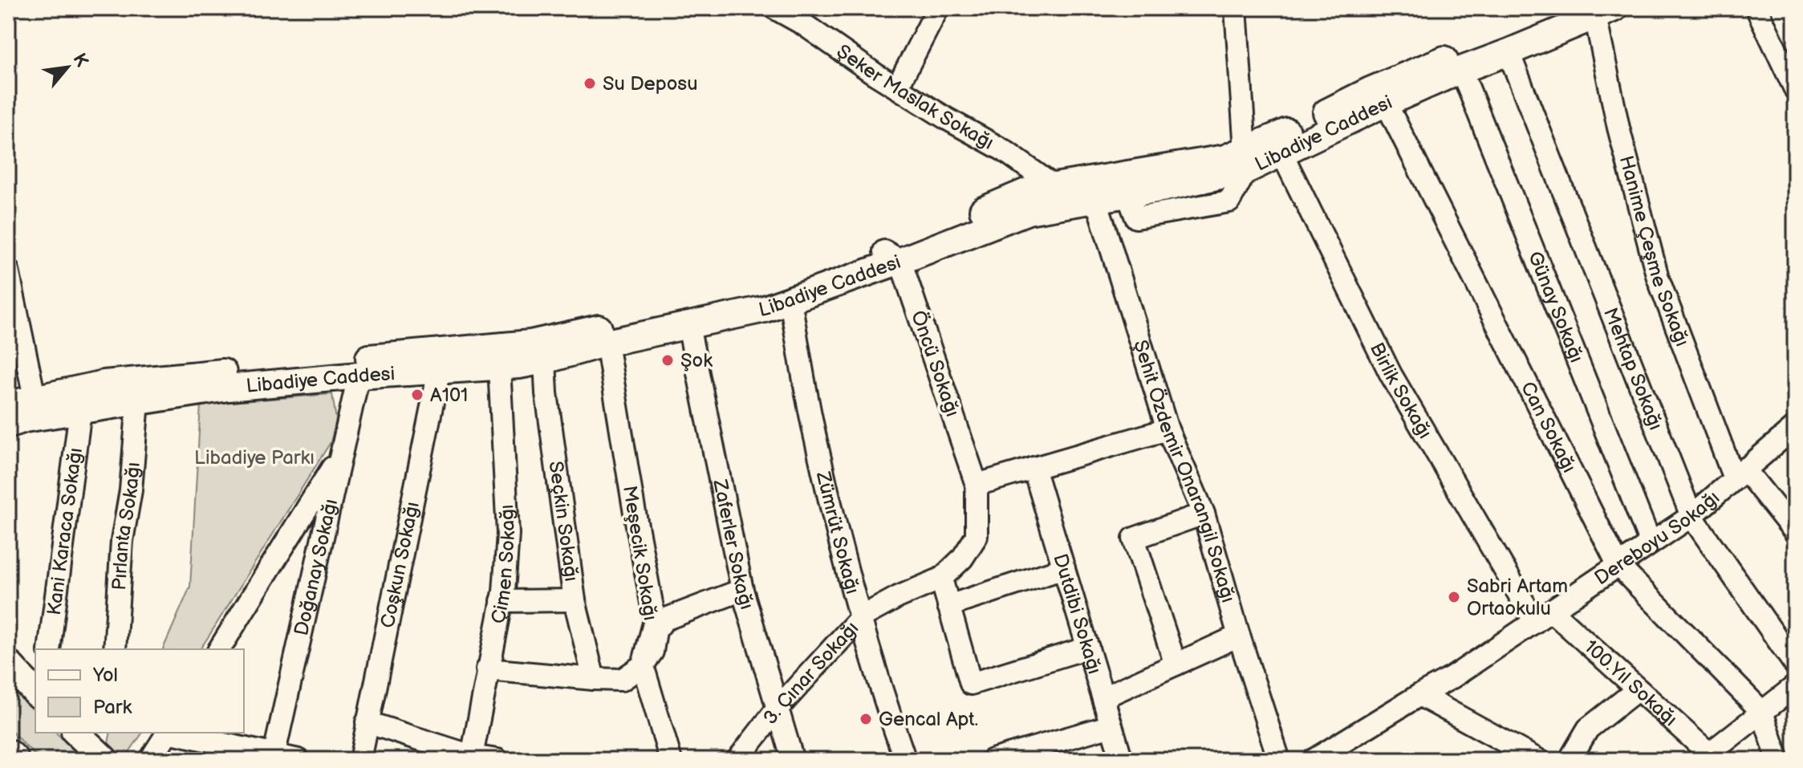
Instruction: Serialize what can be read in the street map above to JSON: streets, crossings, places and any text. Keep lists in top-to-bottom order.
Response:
{
  "streets": {
    "main road": ["Libadiye Caddesi"],
    "street": [
      "Şeker Maslak Sokağı",
      "Hanime Çeşme Sokağı",
      "Günay Sokağı",
      "Öncü Sokağı",
      "Mehtap Sokağı",
      "Birlik Sokağı",
      "Can Sokağı",
      "Şehit Özdemir Onarangil Sokağı",
      "Seçkin Sokağı",
      "Pırlanta Sokağı",
      "Kani Karaca Sokağı",
      "Zümrüt Sokağı",
      "Dereboyu Sokağı",
      "Zaferler Sokağı",
      "Meşecik Sokağı",
      "Çimen Sokağı",
      "Coşkun Sokağı",
      "Doğanay Sokağı",
      "Dutdibi Sokağı",
      "3. Çınar Sokağı",
      "100.Yıl Sokağı"
    ]
  },
  "crossings": [
    ["Şeker Maslak Sokağı", "Libadiye Caddesi"],
    ["Libadiye Caddesi", "Hanime Çeşme Sokağı"],
    ["Libadiye Caddesi", "Günay Sokağı"],
    ["Libadiye Caddesi", "Öncü Sokağı"],
    ["Libadiye Caddesi", "Mehtap Sokağı"],
    ["Libadiye Caddesi", "Birlik Sokağı"],
    ["Libadiye Caddesi", "Can Sokağı"],
    ["Libadiye Caddesi", "Şehit Özdemir Onarangil Sokağı"],
    ["Libadiye Caddesi", "Seçkin Sokağı"],
    ["Libadiye Caddesi", "Pırlanta Sokağı"],
    ["Libadiye Caddesi", "Kani Karaca Sokağı"],
    ["Libadiye Caddesi", "Zümrüt Sokağı"],
    ["Libadiye Caddesi", "Zaferler Sokağı"],
    ["Libadiye Caddesi", "Meşecik Sokağı"],
    ["Libadiye Caddesi", "Çimen Sokağı"],
    ["Libadiye Caddesi", "Coşkun Sokağı"],
    ["Libadiye Caddesi", "Doğanay Sokağı"],
    ["Hanime Çeşme Sokağı", "Dereboyu Sokağı"],
    ["Günay Sokağı", "Dereboyu Sokağı"],
    ["Öncü Sokağı", "Zümrüt Sokağı"],
    ["Öncü Sokağı", "3. Çınar Sokağı"],
    ["Mehtap Sokağı", "Dereboyu Sokağı"],
    ["Birlik Sokağı", "Dereboyu Sokağı"],
    ["Birlik Sokağı", "100.Yıl Sokağı"],
    ["Can Sokağı", "Dereboyu Sokağı"],
    ["Zümrüt Sokağı", "3. Çınar Sokağı"],
    ["Dereboyu Sokağı", "100.Yıl Sokağı"],
    ["Zaferler Sokağı", "3. Çınar Sokağı"]
  ],
  "parks": ["Libadiye Parkı"],
  "places": [
    "Su Deposu",
    "Şok",
    "A101",
    "Sabri Artam Ortaokulu",
    "Gencal Apt."
  ],
  "legend": ["Yol", "Park"],
  "north": "top right"
}
